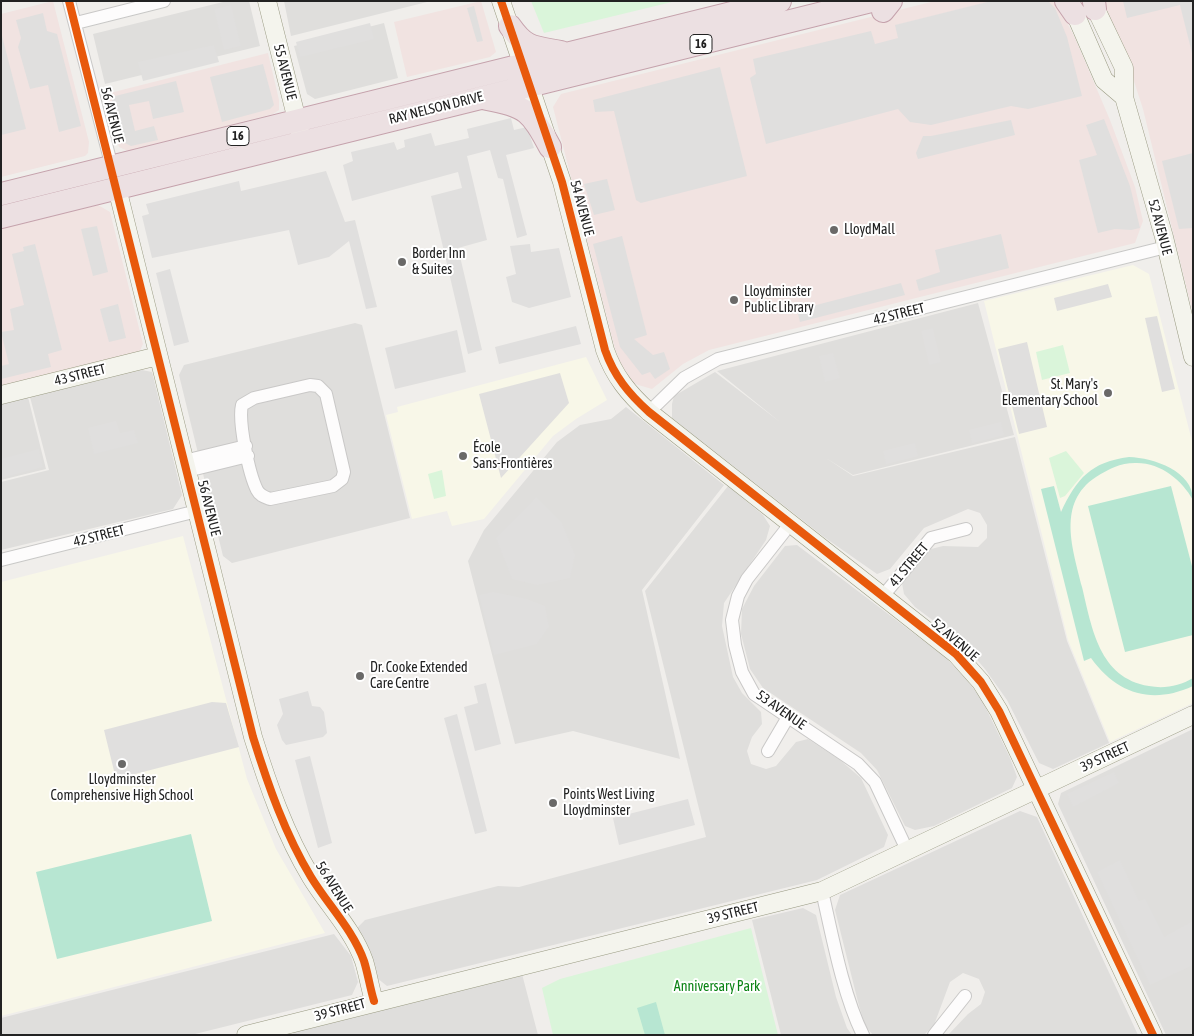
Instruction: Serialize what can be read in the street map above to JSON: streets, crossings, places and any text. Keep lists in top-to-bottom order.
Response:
{
  "streets": {
    "highway": ["16", "RAY NELSON DRIVE"],
    "street": [
      "55 AVENUE",
      "56 AVENUE",
      "54 AVENUE",
      "52 AVENUE",
      "42 STREET",
      "43 STREET",
      "41 STREET",
      "53 AVENUE",
      "39 STREET"
    ]
  },
  "crossings": [
    ["55 AVENUE", "RAY NELSON DRIVE"],
    ["RAY NELSON DRIVE", "56 AVENUE"],
    ["RAY NELSON DRIVE", "54 AVENUE"],
    ["56 AVENUE", "42 STREET"],
    ["56 AVENUE", "43 STREET"],
    ["56 AVENUE", "39 STREET"],
    ["54 AVENUE", "52 AVENUE"],
    ["54 AVENUE", "42 STREET"],
    ["52 AVENUE", "42 STREET"],
    ["52 AVENUE", "41 STREET"],
    ["52 AVENUE", "53 AVENUE"],
    ["52 AVENUE", "39 STREET"],
    ["53 AVENUE", "39 STREET"]
  ],
  "parks": ["Anniversary Park"],
  "places": [
    "LloydMall",
    "Border Inn & Suites",
    "Lloydminster Public Library",
    "St. Mary's Elementary School",
    "École Sans-Frontières",
    "Dr. Cooke Extended Care Centre",
    "Lloydminster Comprehensive High School",
    "Points West Living Lloydminster"
  ]
}
